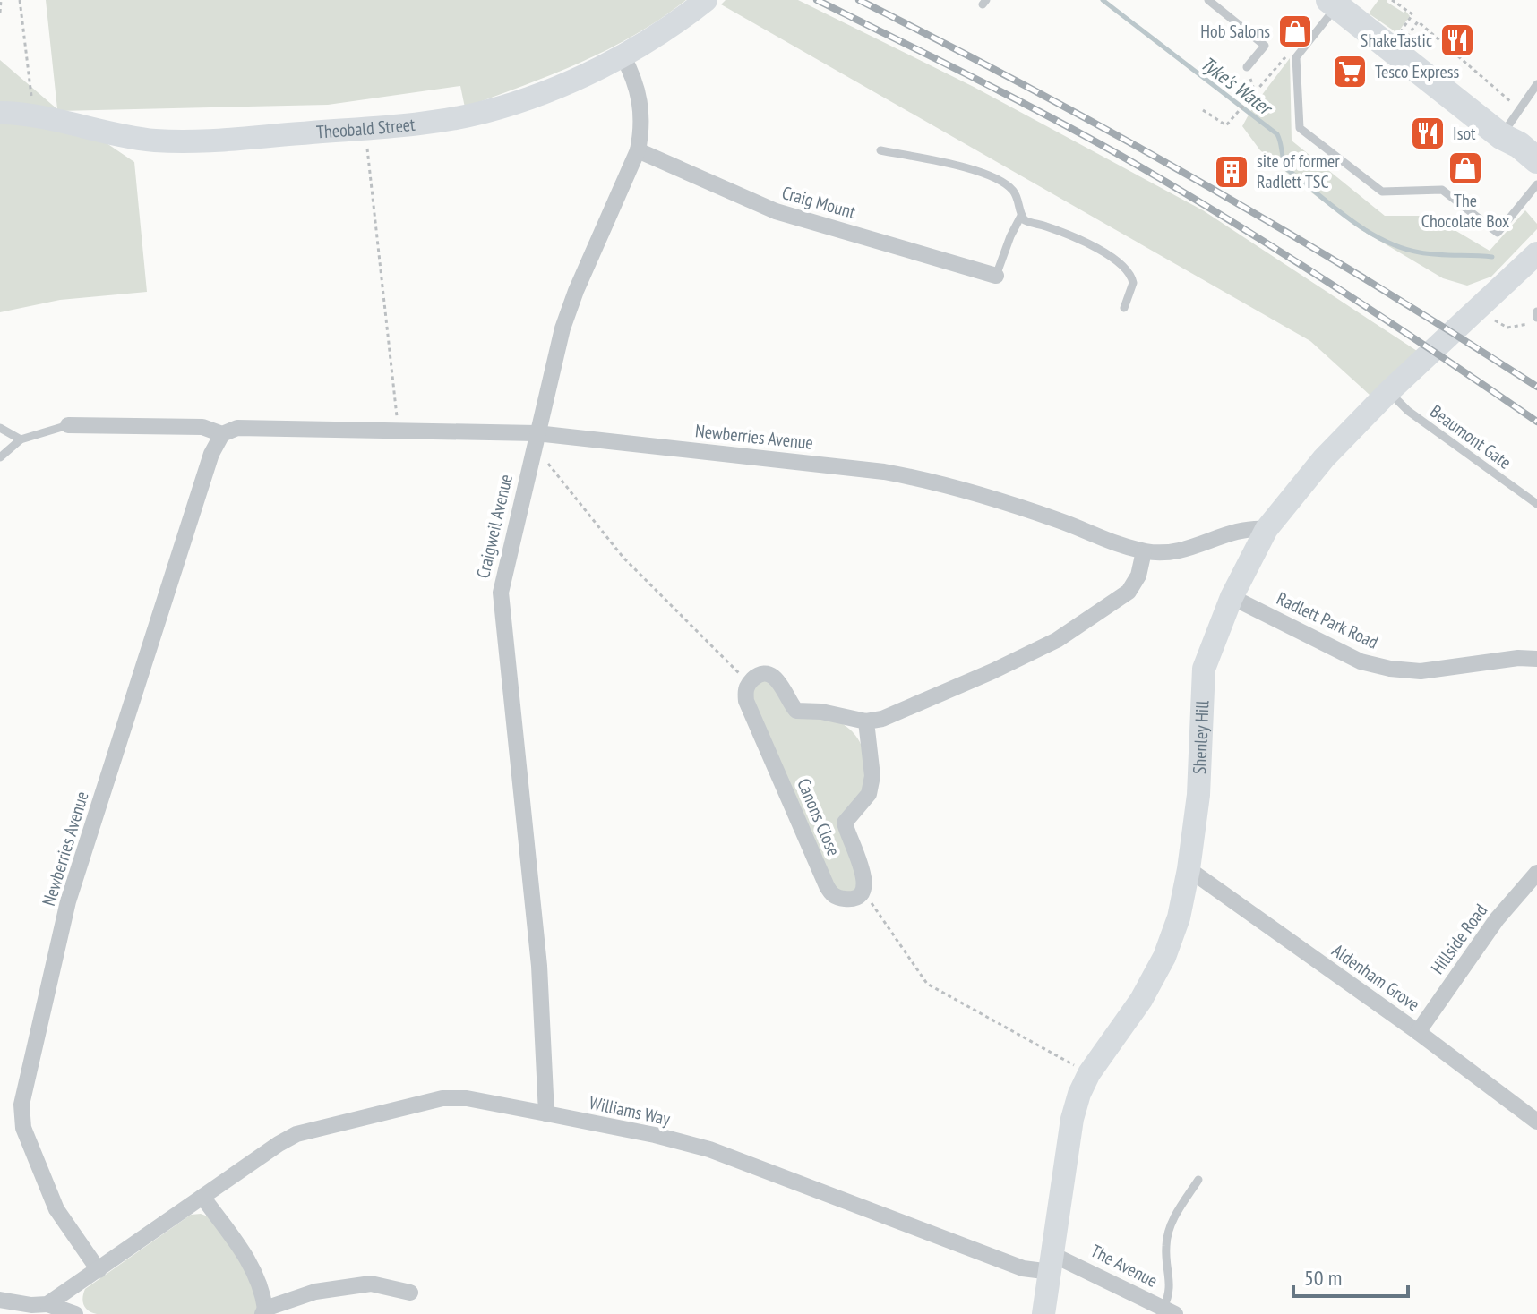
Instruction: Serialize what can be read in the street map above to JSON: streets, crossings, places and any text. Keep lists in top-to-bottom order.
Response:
{
  "streets": {
    "street": [
      "Theobald Street",
      "Craig Mount",
      "Newberries Avenue",
      "Craigweil Avenue",
      "Radlett Park Road",
      "Shenley Hill",
      "Canons Close",
      "Hillside Road",
      "Aldenham Grove",
      "Williams Way",
      "The Avenue"
    ],
    "lane": ["Beaumont Gate"]
  },
  "crossings": [
    ["Theobald Street", "Craigweil Avenue"],
    ["Craig Mount", "Craigweil Avenue"],
    ["Newberries Avenue", "Craigweil Avenue"],
    ["Newberries Avenue", "Shenley Hill"],
    ["Newberries Avenue", "Williams Way"],
    ["Beaumont Gate", "Shenley Hill"],
    ["Craigweil Avenue", "Williams Way"],
    ["Radlett Park Road", "Shenley Hill"],
    ["Shenley Hill", "Aldenham Grove"],
    ["Shenley Hill", "Williams Way"],
    ["Shenley Hill", "The Avenue"],
    ["Hillside Road", "Aldenham Grove"],
    ["Williams Way", "The Avenue"]
  ],
  "water": ["Tyke's Water"],
  "places": {
    "shop": ["Hob Salons", "The Chocolate Box"],
    "restaurant": ["ShakeTastic", "Isot"],
    "supermarket": ["Tesco Express"],
    "building": ["site of former Radlett TSC"]
  },
  "scale_bar": "50 m"
}
